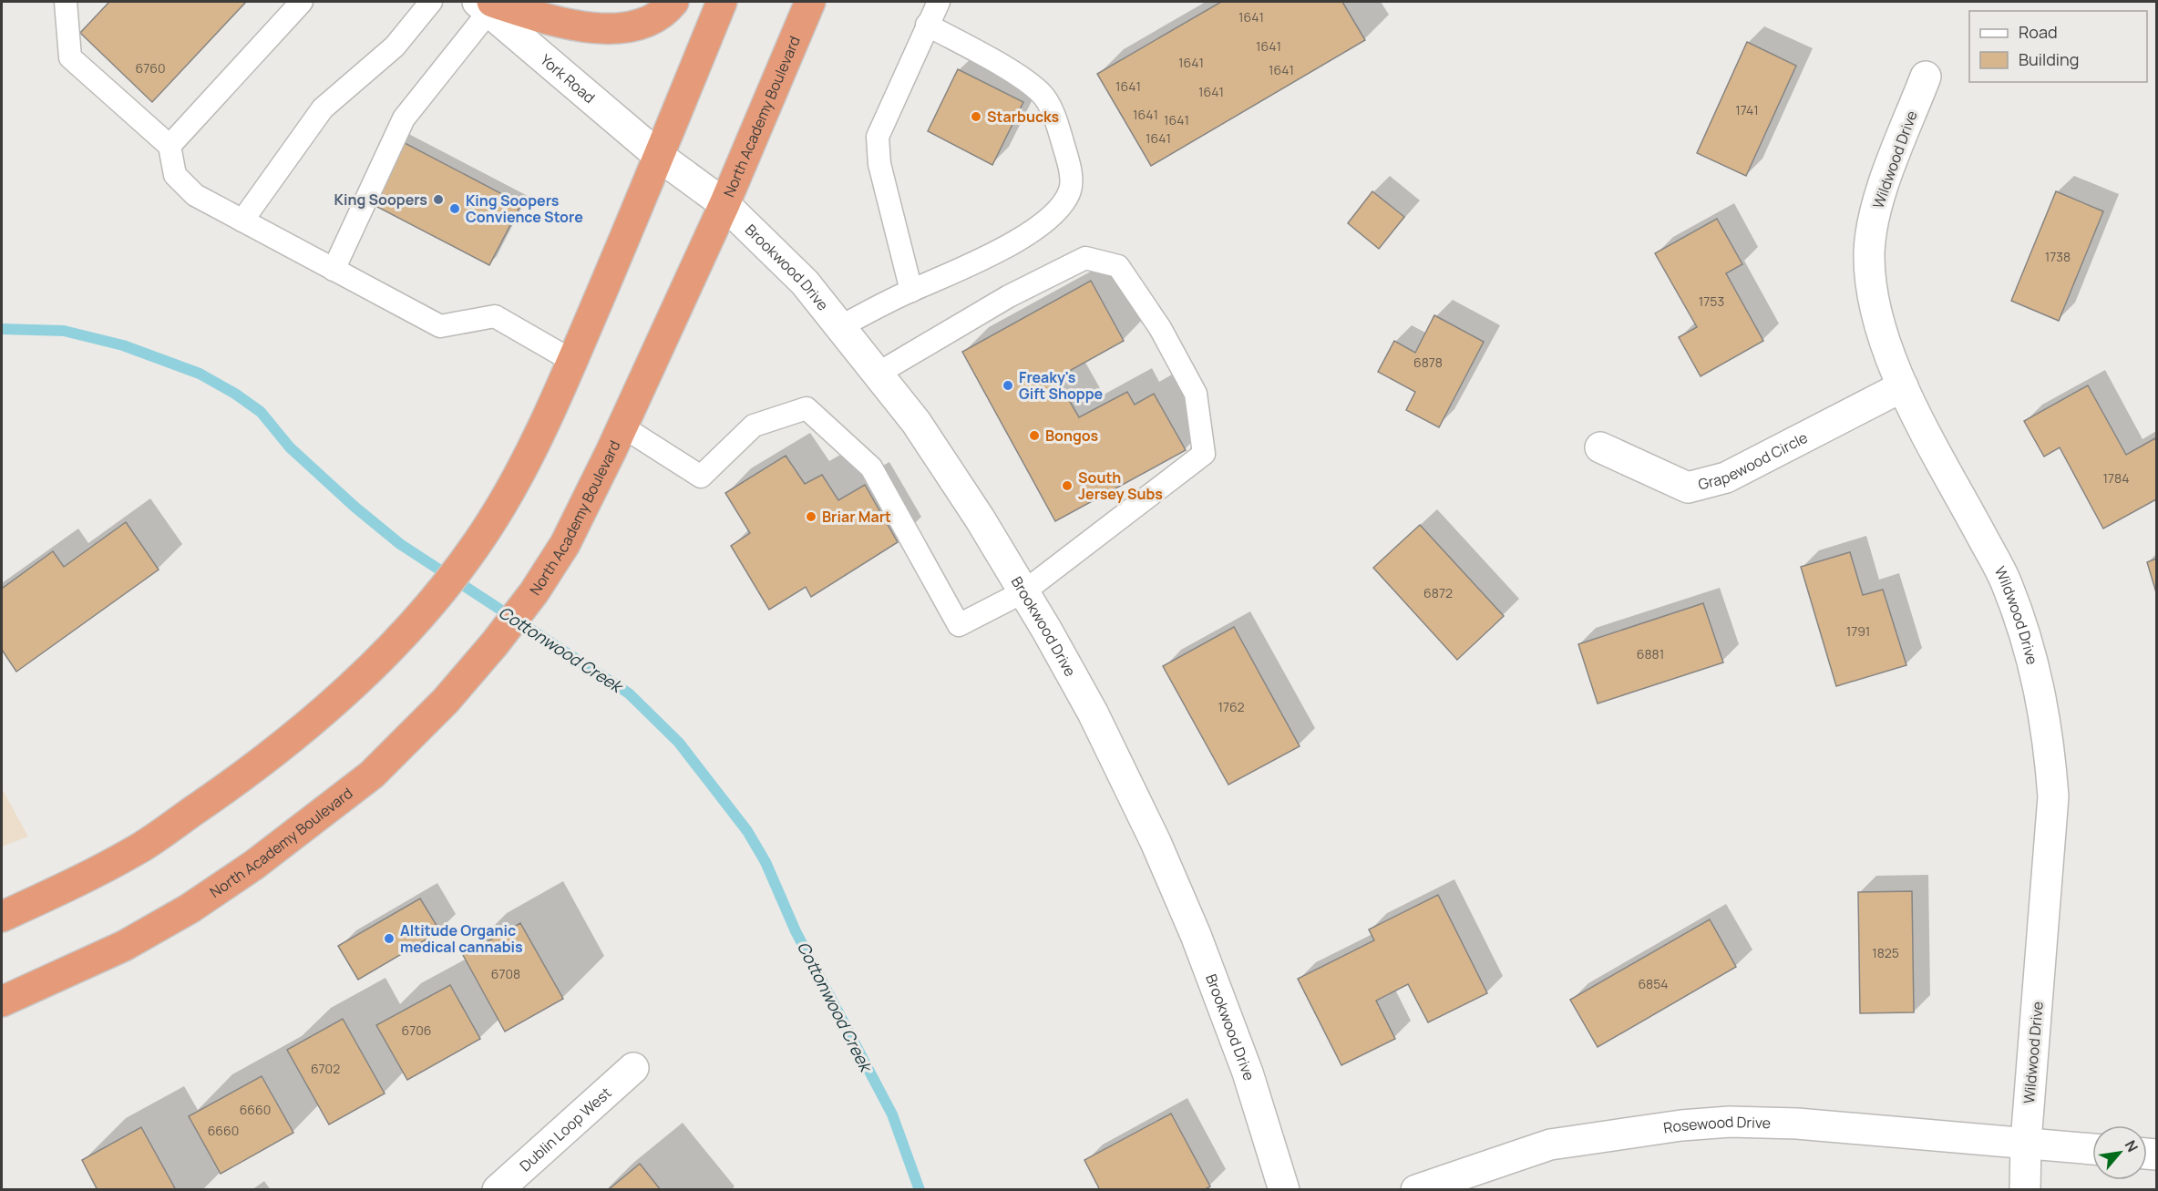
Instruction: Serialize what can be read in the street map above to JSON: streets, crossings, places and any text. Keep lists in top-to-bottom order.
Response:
{
  "streets": {
    "highway": ["North Academy Boulevard"],
    "street": [
      "York Road",
      "Wildwood Drive",
      "Brookwood Drive",
      "Grapewood Circle",
      "Rosewood Drive",
      "Dublin Loop West"
    ]
  },
  "crossings": [
    ["York Road", "Brookwood Drive"],
    ["North Academy Boulevard", "Brookwood Drive"],
    ["Wildwood Drive", "Grapewood Circle"],
    ["Wildwood Drive", "Rosewood Drive"]
  ],
  "water": ["Cottonwood Creek"],
  "places": [
    "Starbucks",
    "King Soopers",
    "King Soopers Convience Store",
    "Freaky's Gift Shoppe",
    "Bongos",
    "South Jersey Subs",
    "Briar Mart",
    "Altitude Organic medical cannabis"
  ],
  "house_numbers": [
    "1641",
    "1641",
    "1641",
    "6760",
    "1641",
    "1641",
    "1641",
    "1741",
    "1641",
    "1641",
    "1641",
    "1738",
    "1753",
    "6878",
    "1784",
    "6872",
    "1791",
    "6881",
    "1762",
    "1825",
    "6708",
    "6854",
    "6706",
    "6702",
    "6660",
    "6660"
  ],
  "legend": ["Road", "Building"],
  "north": "top right"
}
